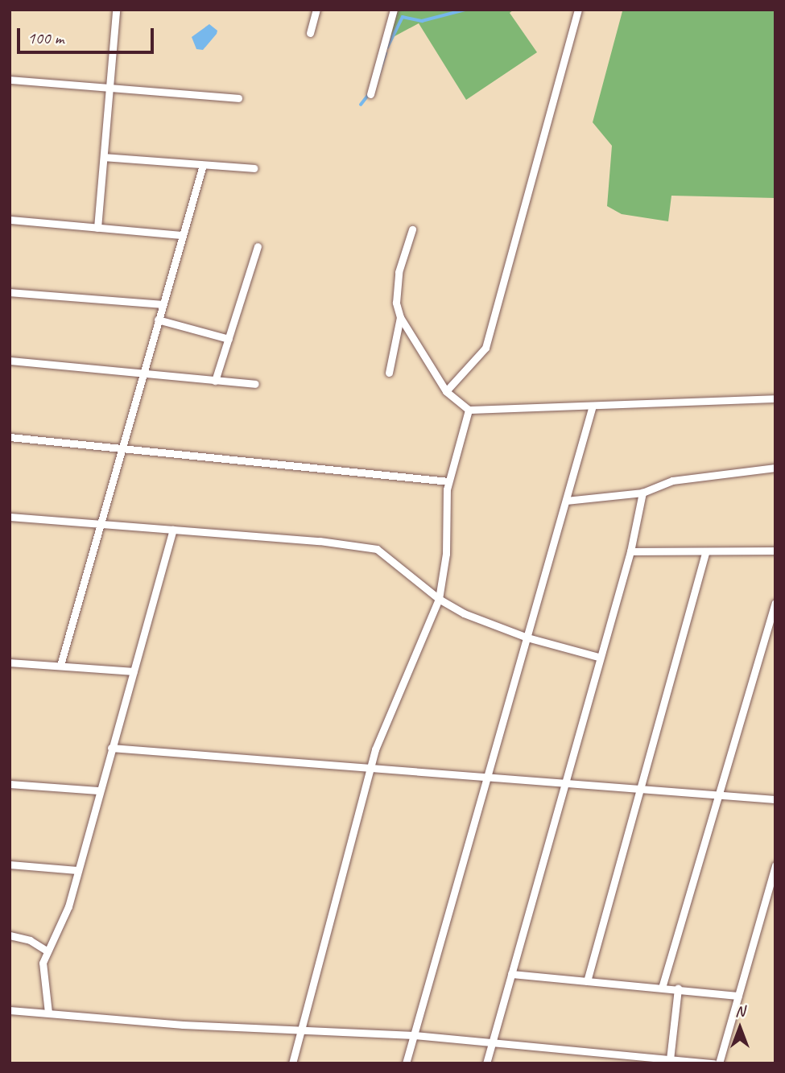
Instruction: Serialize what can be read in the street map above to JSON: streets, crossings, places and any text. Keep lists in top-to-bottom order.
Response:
{
  "scale_bar": "100 m",
  "north": "top"
}
